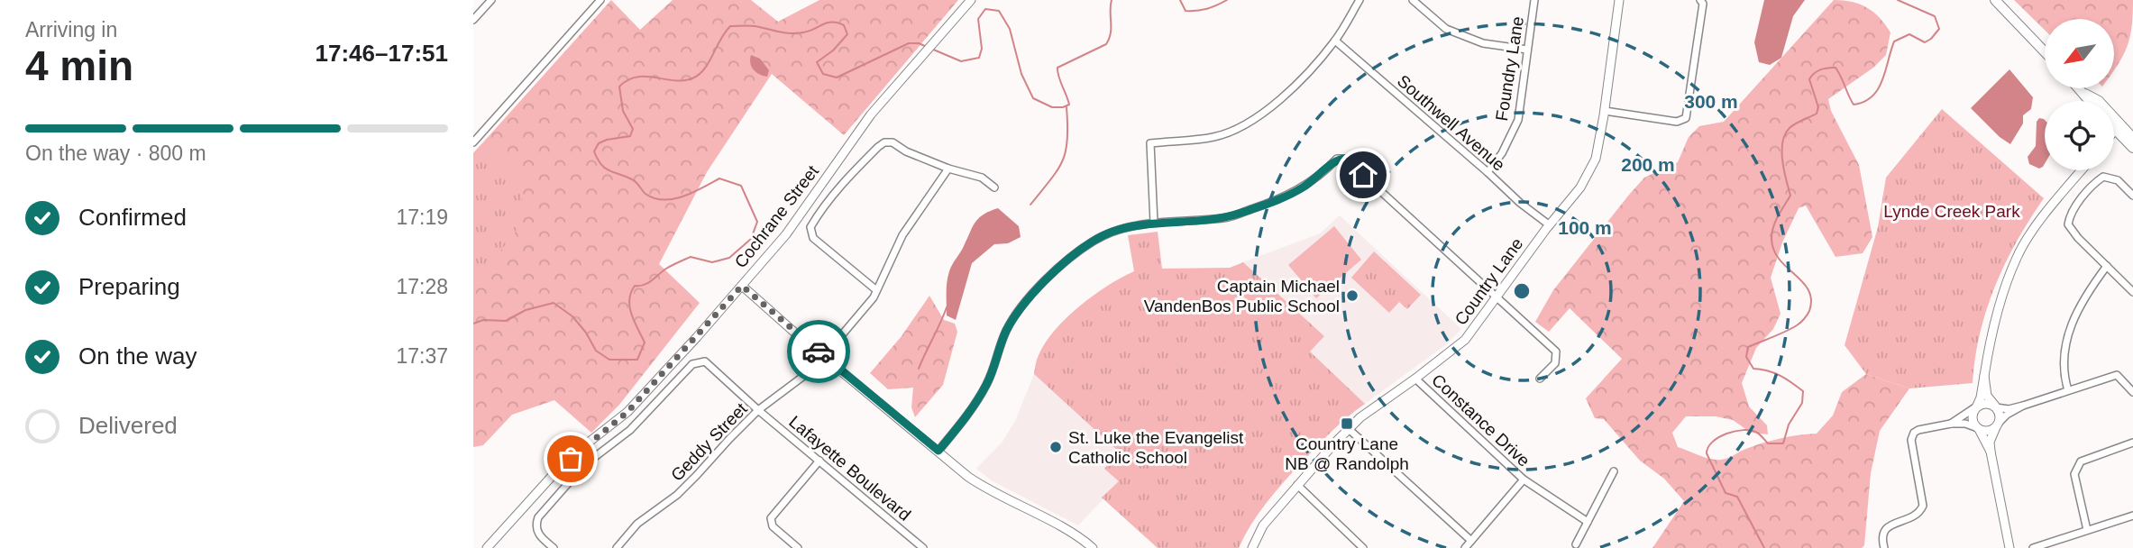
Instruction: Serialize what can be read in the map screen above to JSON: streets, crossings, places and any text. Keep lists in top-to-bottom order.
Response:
{
  "streets": {
    "street": [
      "Foundry Lane",
      "Southwell Avenue",
      "Cochrane Street",
      "Country Lane",
      "Constance Drive",
      "Geddy Street",
      "Lafayette Boulevard"
    ]
  },
  "crossings": [
    ["Foundry Lane", "Southwell Avenue"],
    ["Southwell Avenue", "Country Lane"],
    ["Country Lane", "Constance Drive"],
    ["Geddy Street", "Lafayette Boulevard"]
  ],
  "parks": ["Lynde Creek Park"],
  "places": {
    "other": ["Captain Michael VandenBos Public School", "St. Luke the Evangelist Catholic School"],
    "transit": ["Country Lane NB @ Randolph"]
  },
  "north": "bottom left",
  "page": {
    "heading": ["4 min", "Arriving in", "17:46–17:51"],
    "bar": "On the way · 800 m",
    "list": [
      ["Confirmed", "17:19"],
      ["Preparing", "17:28"],
      ["On the way", "17:37"],
      "Delivered"
    ]
  },
  "rings": ["300 m", "200 m", "100 m"]
}
